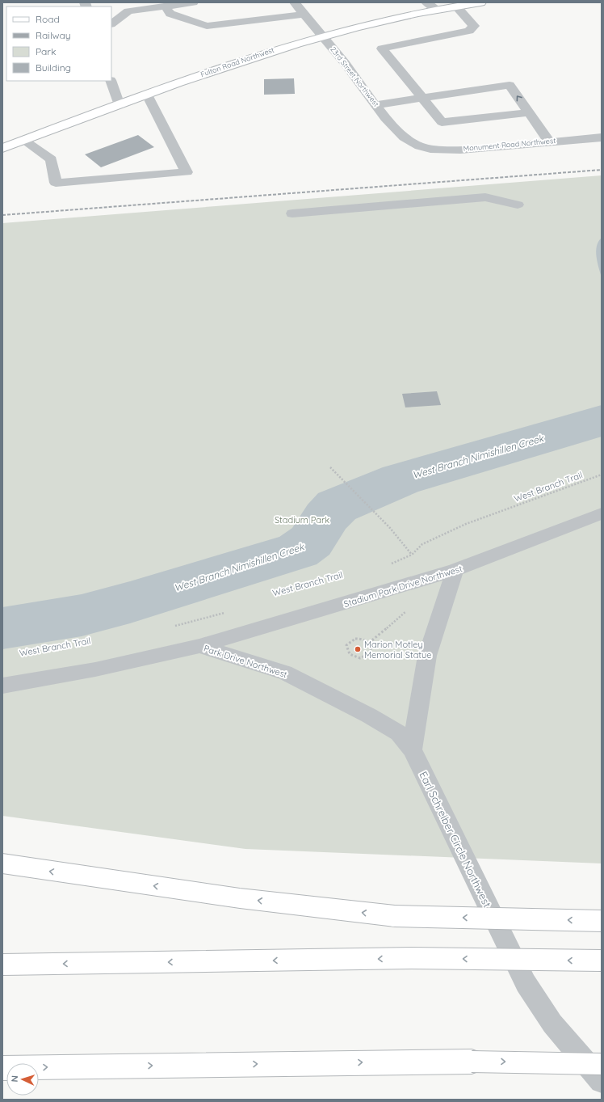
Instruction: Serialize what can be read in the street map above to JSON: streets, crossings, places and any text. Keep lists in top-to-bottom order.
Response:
{
  "streets": {
    "main road": ["Fulton Road Northwest"],
    "street": [
      "23rd Street Northwest",
      "Monument Road Northwest",
      "Stadium Park Drive Northwest",
      "Park Drive Northwest",
      "Earl Schreiber Circle Northwest"
    ],
    "path": ["West Branch Trail"]
  },
  "crossings": [
    ["Fulton Road Northwest", "23rd Street Northwest"],
    ["23rd Street Northwest", "Monument Road Northwest"],
    ["Stadium Park Drive Northwest", "Park Drive Northwest"],
    ["Park Drive Northwest", "Earl Schreiber Circle Northwest"]
  ],
  "water": ["West Branch Nimishillen Creek"],
  "parks": ["Stadium Park"],
  "places": ["Marion Motley Memorial Statue"],
  "legend": [
    "Road",
    "Railway",
    "Park",
    "Building"
  ],
  "north": "left"
}
